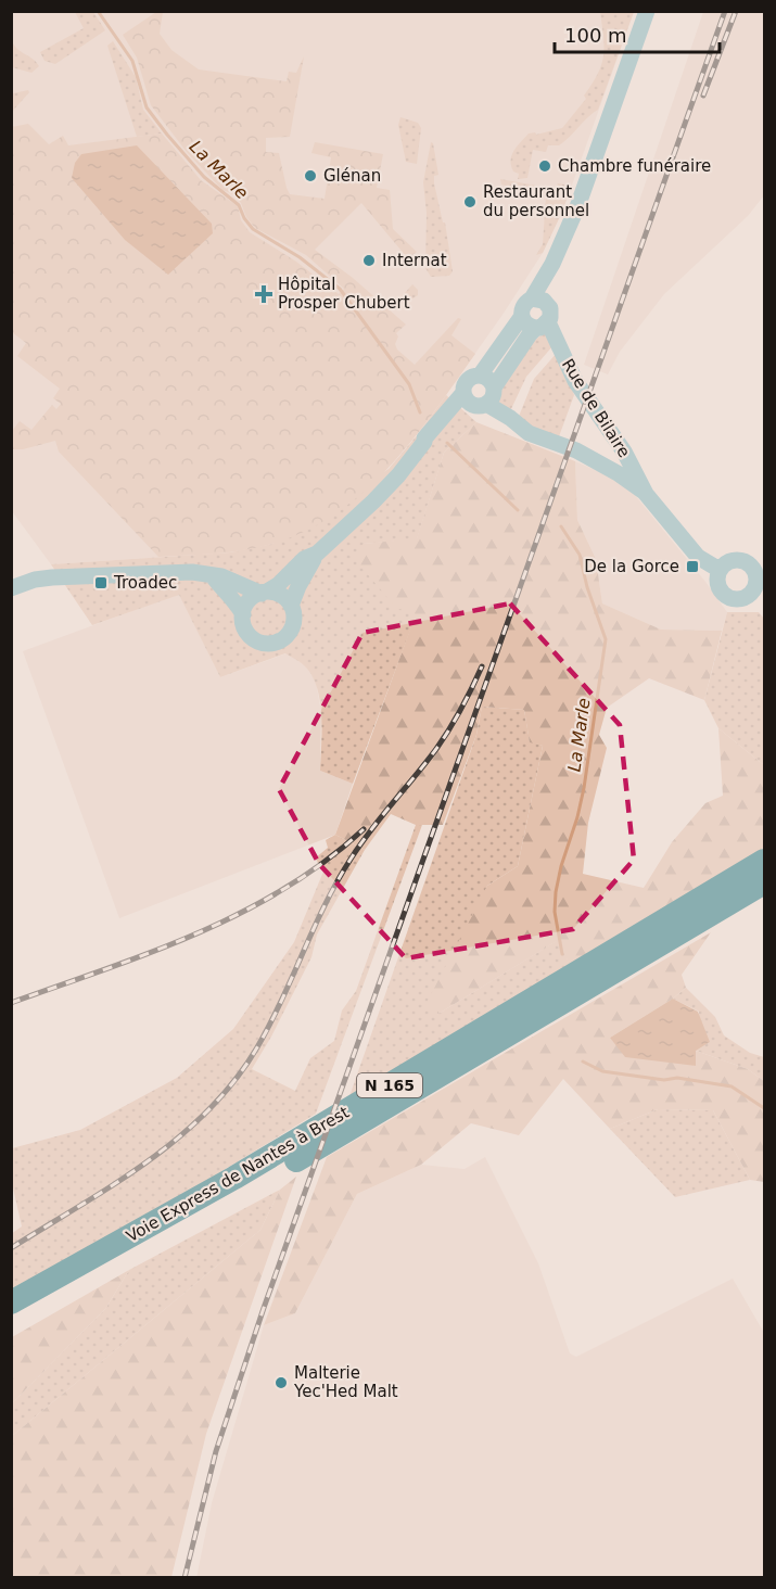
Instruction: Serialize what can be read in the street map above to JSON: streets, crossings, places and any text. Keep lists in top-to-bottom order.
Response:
{
  "streets": {
    "highway": ["N 165", "Voie Express de Nantes à Brest"],
    "street": ["Rue de Bilaire"]
  },
  "water": ["La Marle"],
  "places": {
    "other": [
      "Chambre funéraire",
      "Glénan",
      "Restaurant du personnel",
      "Internat",
      "Malterie Yec'Hed Malt"
    ],
    "health": ["Hôpital Prosper Chubert"],
    "transit": ["De la Gorce", "Troadec"]
  },
  "scale_bar": "100 m"
}
